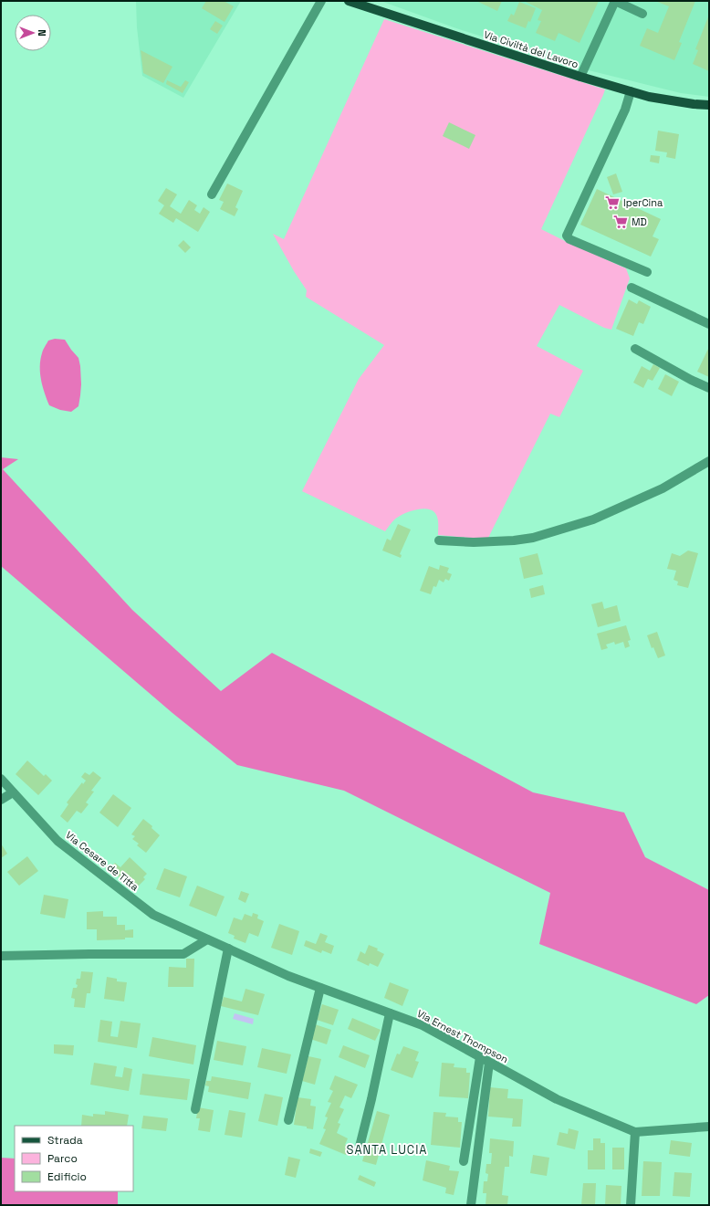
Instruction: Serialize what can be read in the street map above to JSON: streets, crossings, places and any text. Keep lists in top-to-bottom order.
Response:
{
  "streets": {
    "main road": ["Via Civiltà del Lavoro"],
    "street": ["Via Cesare de Titta", "Via Ernest Thompson"]
  },
  "crossings": [
    ["Via Cesare de Titta", "Via Ernest Thompson"]
  ],
  "districts": ["SANTA LUCIA"],
  "places": {
    "supermarket": ["IperCina", "MD"]
  },
  "legend": ["Strada", "Parco", "Edificio"],
  "north": "right"
}
